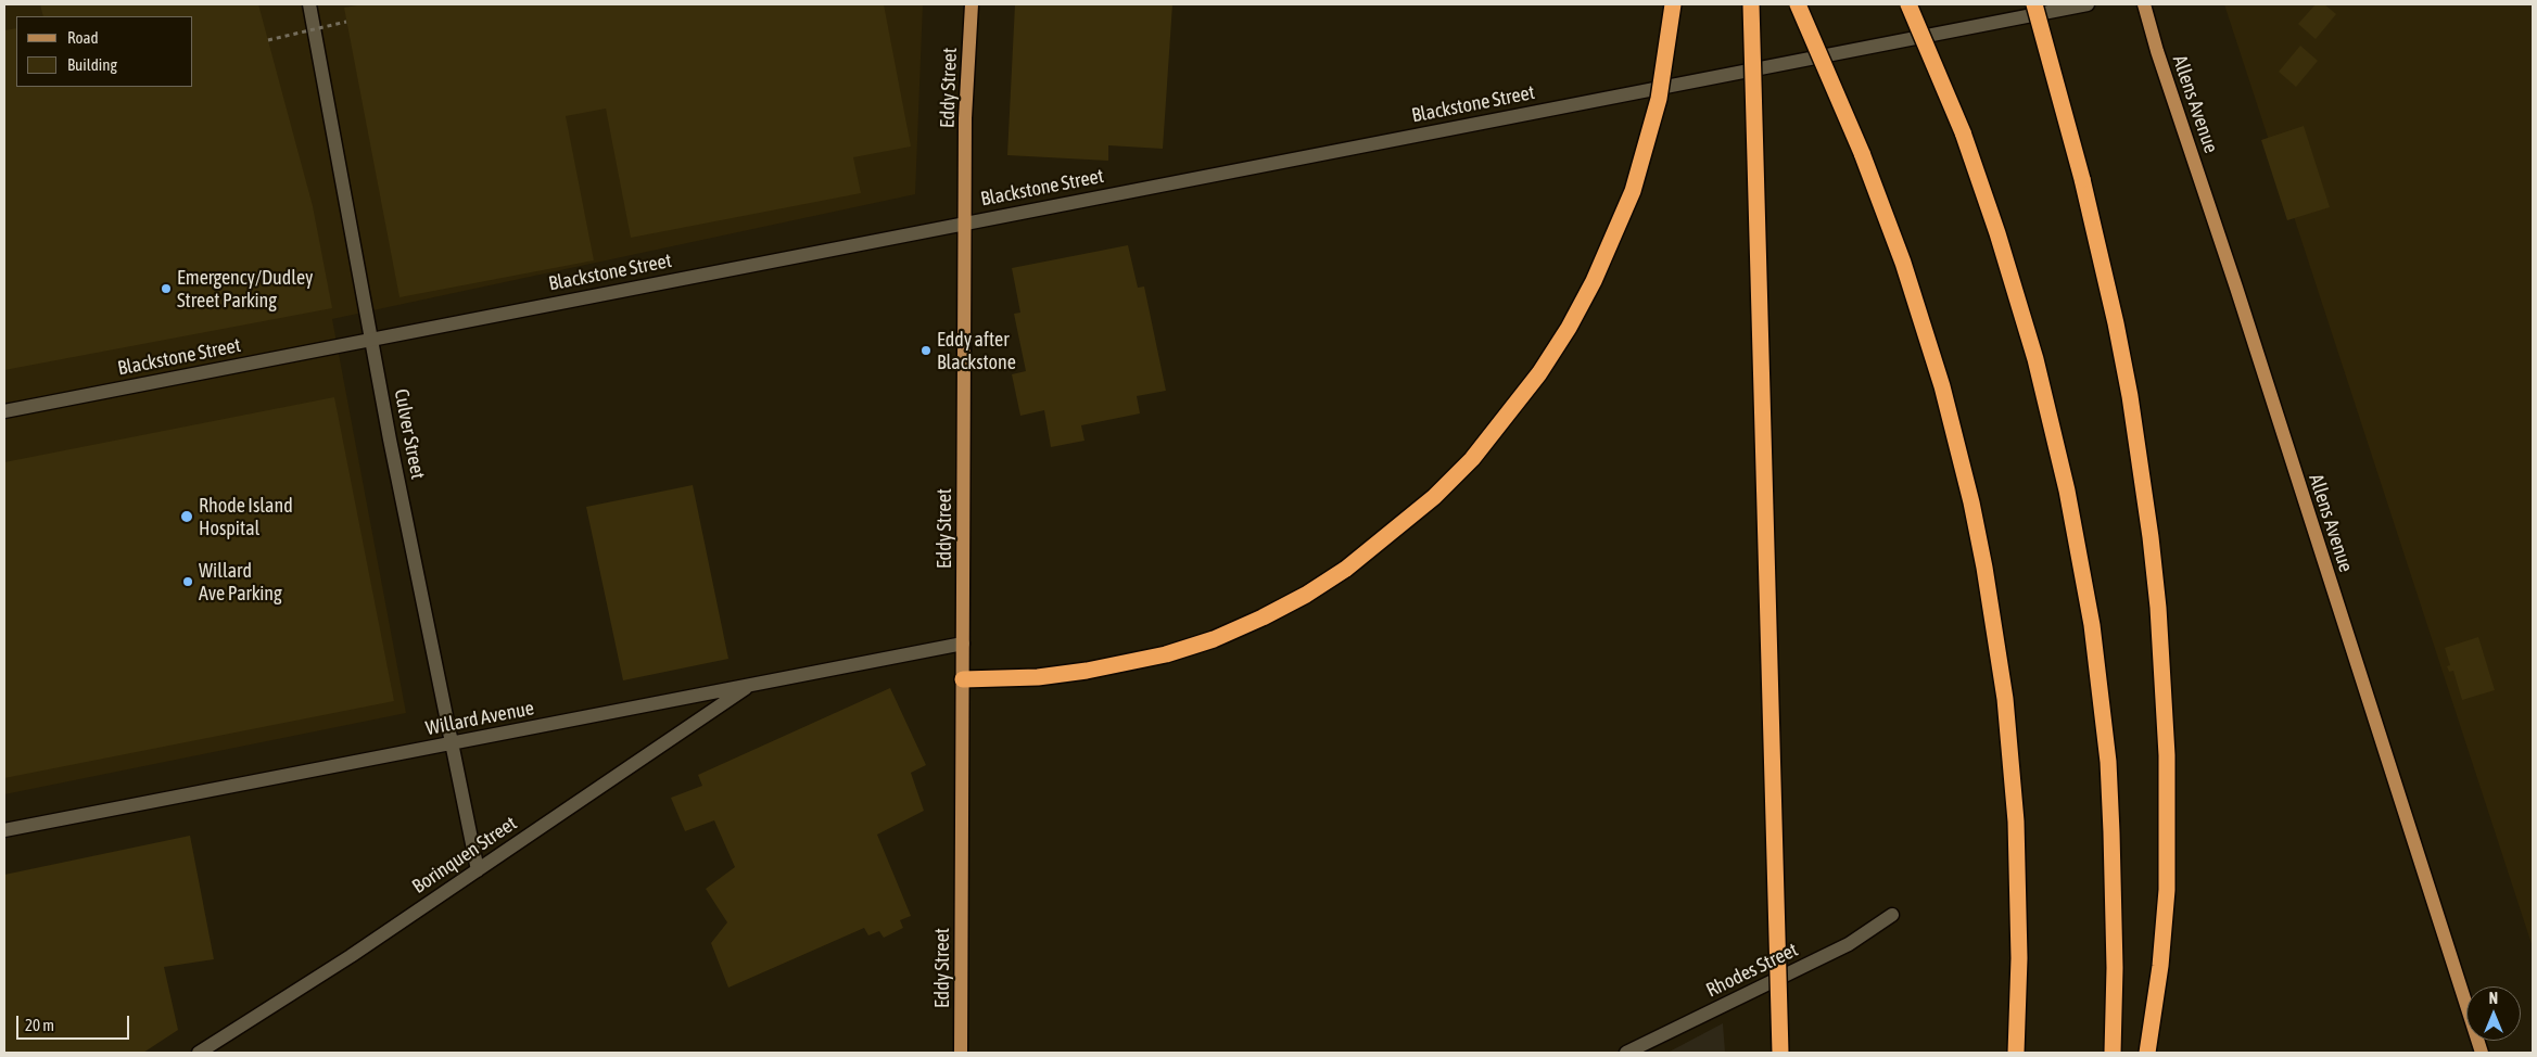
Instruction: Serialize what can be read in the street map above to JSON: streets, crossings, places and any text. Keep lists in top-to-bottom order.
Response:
{
  "streets": {
    "main road": ["Eddy Street", "Allens Avenue"],
    "street": [
      "Blackstone Street",
      "Culver Street",
      "Willard Avenue",
      "Borinquen Street",
      "Rhodes Street"
    ]
  },
  "crossings": [
    ["Eddy Street", "Blackstone Street"],
    ["Eddy Street", "Willard Avenue"],
    ["Blackstone Street", "Culver Street"],
    ["Culver Street", "Willard Avenue"],
    ["Culver Street", "Borinquen Street"],
    ["Willard Avenue", "Borinquen Street"]
  ],
  "places": [
    "Emergency/Dudley Street Parking",
    "Eddy after Blackstone",
    "Rhode Island Hospital",
    "Willard Ave Parking"
  ],
  "legend": ["Road", "Building"],
  "scale_bar": "20 m",
  "north": "top"
}
